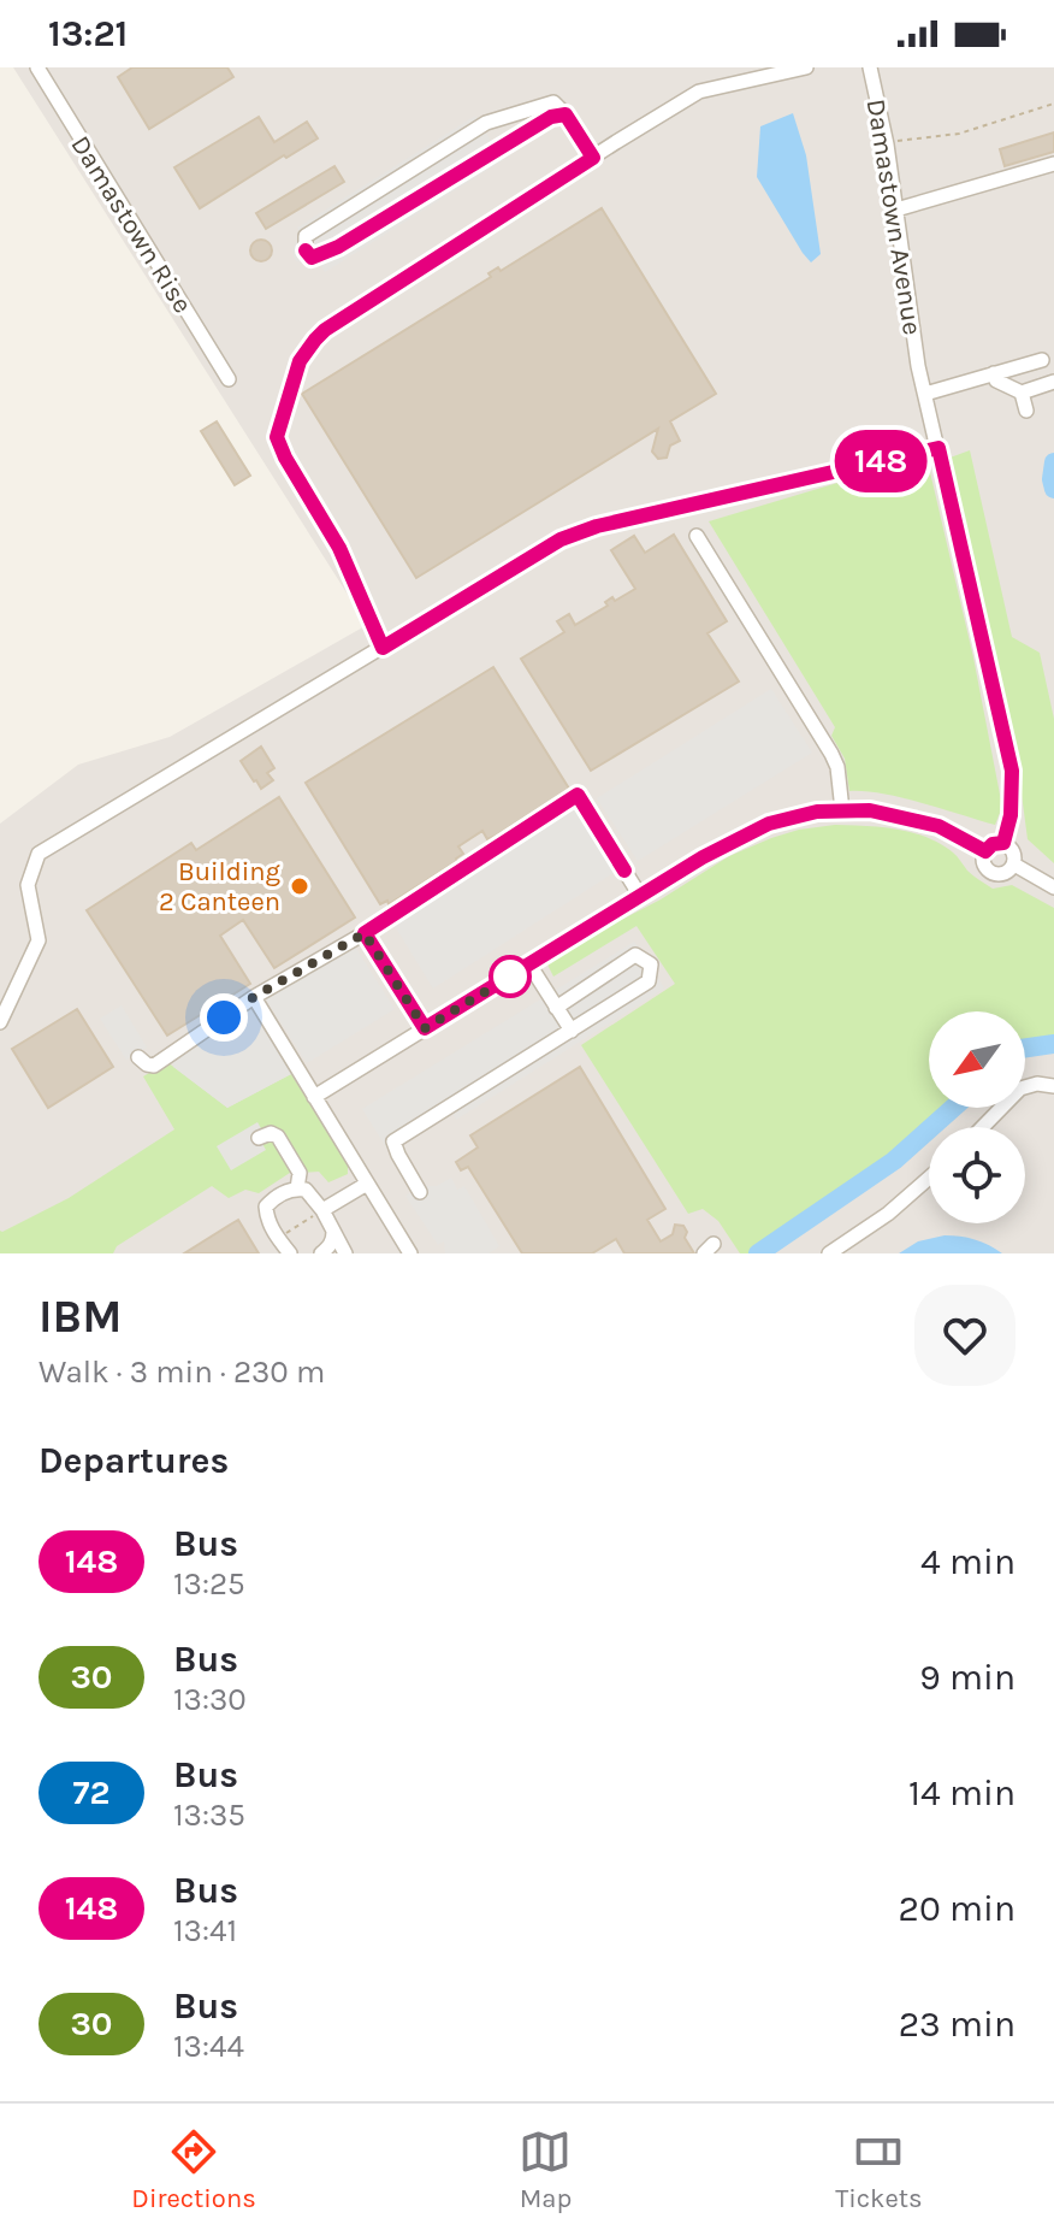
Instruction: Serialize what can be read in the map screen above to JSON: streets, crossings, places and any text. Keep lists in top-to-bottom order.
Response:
{
  "streets": {
    "street": ["Damastown Avenue", "Damastown Rise"]
  },
  "places": ["Building 2 Canteen"],
  "lines": ["bus line 148"],
  "north": "bottom left",
  "page": {
    "status": "13:21",
    "on_map": "148",
    "heading": [
      ["IBM", "Walk · 3 min · 230 m"],
      "Departures"
    ],
    "list": [
      {
        "mark": "148",
        "name": "Bus",
        "note": "13:25",
        "value": "4 min"
      },
      {
        "mark": "30",
        "name": "Bus",
        "note": "13:30",
        "value": "9 min"
      },
      {
        "mark": "72",
        "name": "Bus",
        "note": "13:35",
        "value": "14 min"
      },
      {
        "mark": "148",
        "name": "Bus",
        "note": "13:41",
        "value": "20 min"
      },
      {
        "mark": "30",
        "name": "Bus",
        "note": "13:44",
        "value": "23 min"
      }
    ],
    "tabs": ["Directions", "Map", "Tickets"]
  }
}
